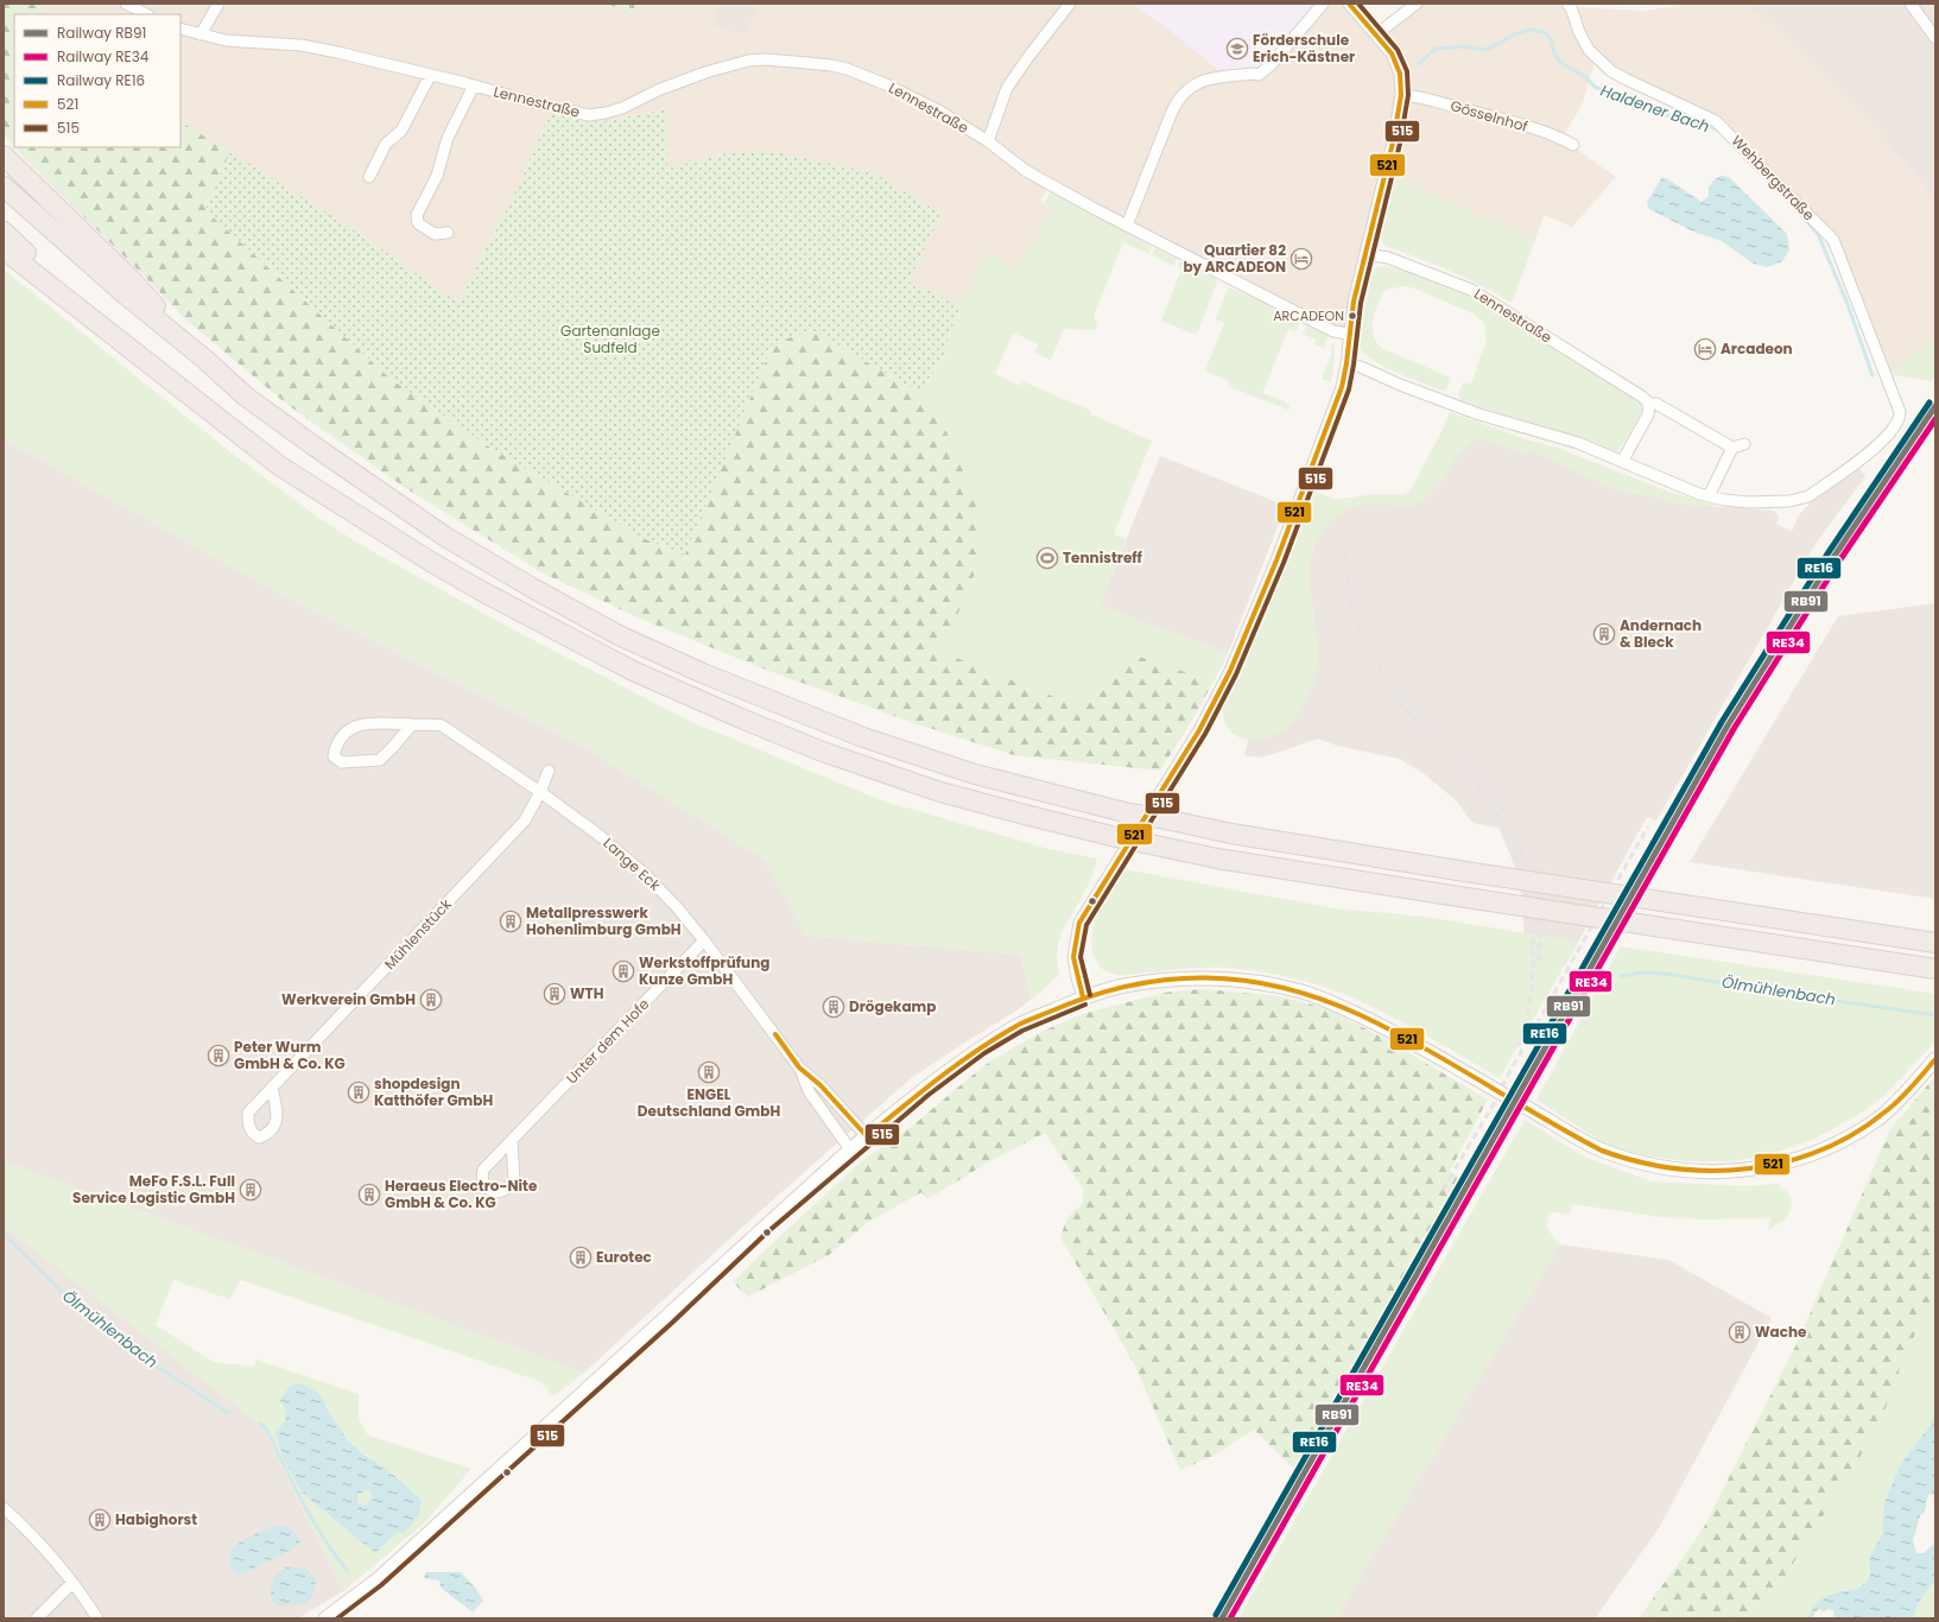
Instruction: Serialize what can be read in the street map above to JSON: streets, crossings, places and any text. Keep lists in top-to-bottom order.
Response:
{
  "streets": {
    "street": [
      "Lennestraße",
      "Gösselnhof",
      "Wehbergstraße",
      "Lange Eck",
      "Mühlenstück",
      "Unter dem Hofe"
    ]
  },
  "crossings": [
    ["Lange Eck", "Mühlenstück"],
    ["Lange Eck", "Unter dem Hofe"]
  ],
  "water": ["Haldener Bach", "Ölmühlenbach"],
  "parks": ["Gartenanlage Sudfeld"],
  "places": {
    "school or university": ["Förderschule Erich-Kästner"],
    "hotel": ["Quartier 82 by ARCADEON", "Arcadeon"],
    "other": ["ARCADEON"],
    "sports": ["Tennistreff"],
    "building": [
      "Andernach & Bleck",
      "Metallpresswerk Hohenlimburg GmbH",
      "Werkstoffprüfung Kunze GmbH",
      "WTH",
      "Werkverein GmbH",
      "Drögekamp",
      "Peter Wurm GmbH & Co. KG",
      "ENGEL Deutschland GmbH",
      "shopdesign Katthöfer GmbH",
      "MeFo F.S.L. Full Service Logistic GmbH",
      "Heraeus Electro-Nite GmbH & Co. KG",
      "Eurotec",
      "Wache",
      "Habighorst"
    ]
  },
  "lines": [
    "transit line 521",
    "transit line 515",
    "rail line RE16",
    "rail line RB91",
    "rail line RE34"
  ],
  "legend": [
    "Railway RB91",
    "Railway RE34",
    "Railway RE16",
    "521",
    "515"
  ]
}
